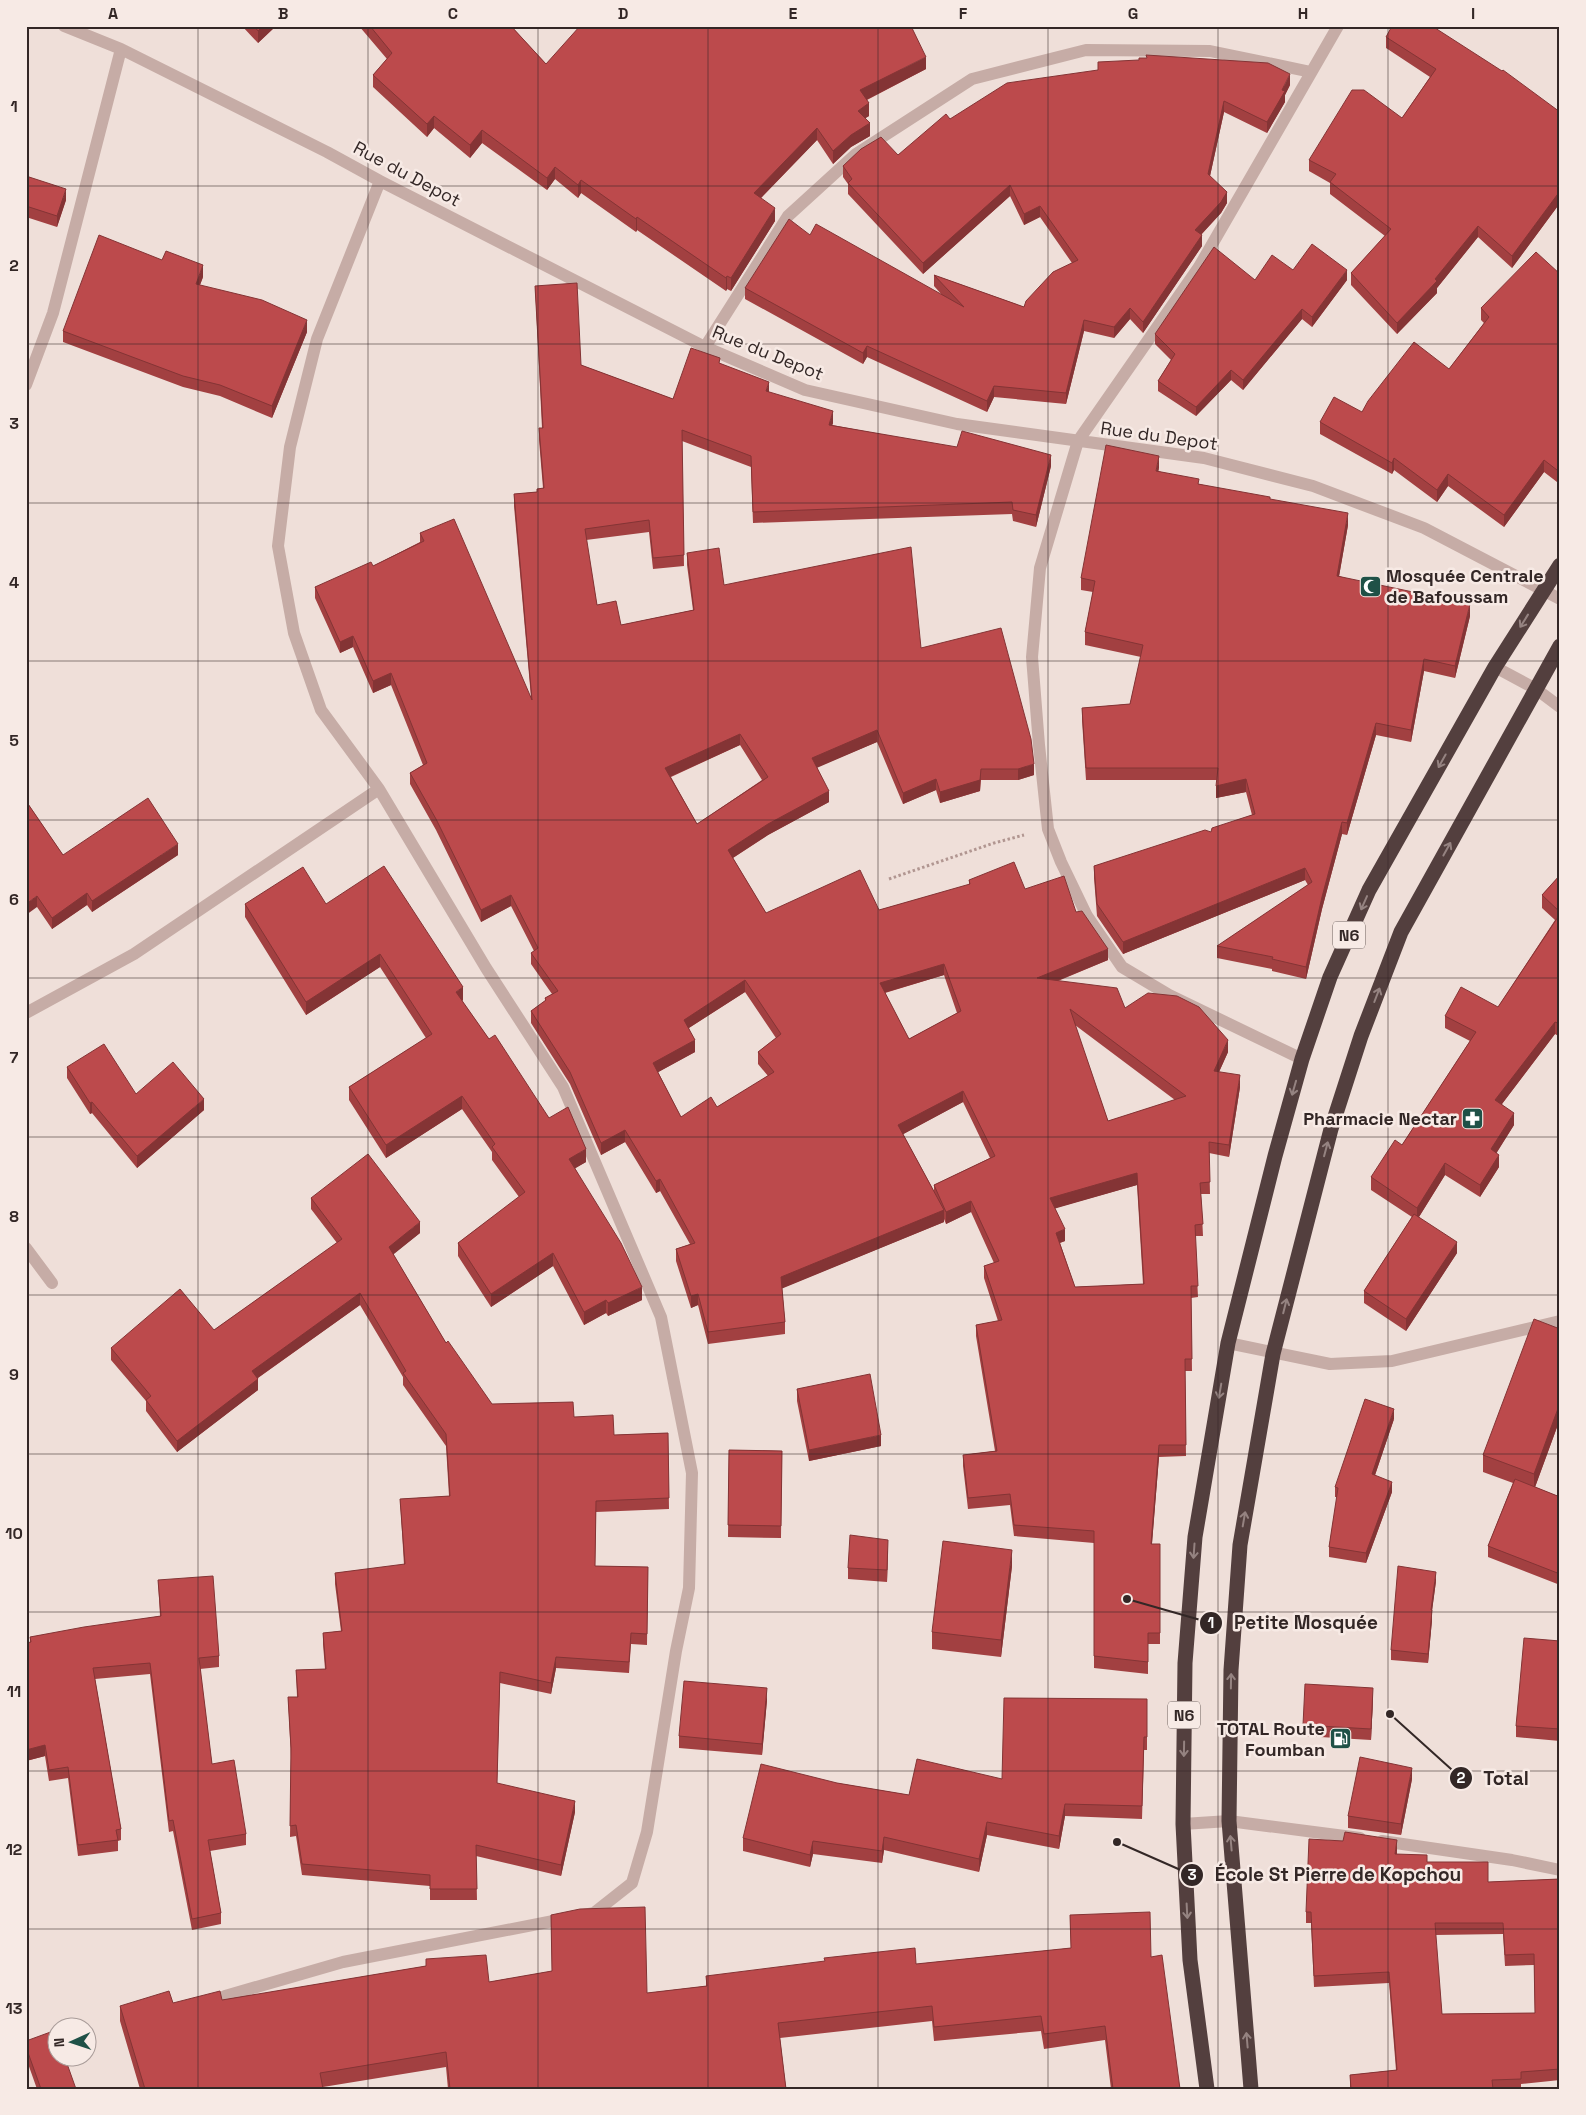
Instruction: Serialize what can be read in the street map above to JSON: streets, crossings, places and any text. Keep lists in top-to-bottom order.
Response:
{
  "streets": {
    "highway": ["N6"],
    "street": ["Rue du Depot"]
  },
  "crossings": [
    ["Rue du Depot", "N6"]
  ],
  "places": {
    "mosque": ["Mosquée Centrale de Bafoussam"],
    "pharmacy": ["Pharmacie Nectar"],
    "other": ["Petite Mosquée", "Total", "École St Pierre de Kopchou"],
    "fuel station": ["TOTAL Route Foumban"]
  },
  "north": "left",
  "grid": {
    "columns": [
      "A",
      "B",
      "C",
      "D",
      "E",
      "F",
      "G",
      "H",
      "I"
    ],
    "rows": [
      "1",
      "2",
      "3",
      "4",
      "5",
      "6",
      "7",
      "8",
      "9",
      "10",
      "11",
      "12",
      "13"
    ]
  }
}
